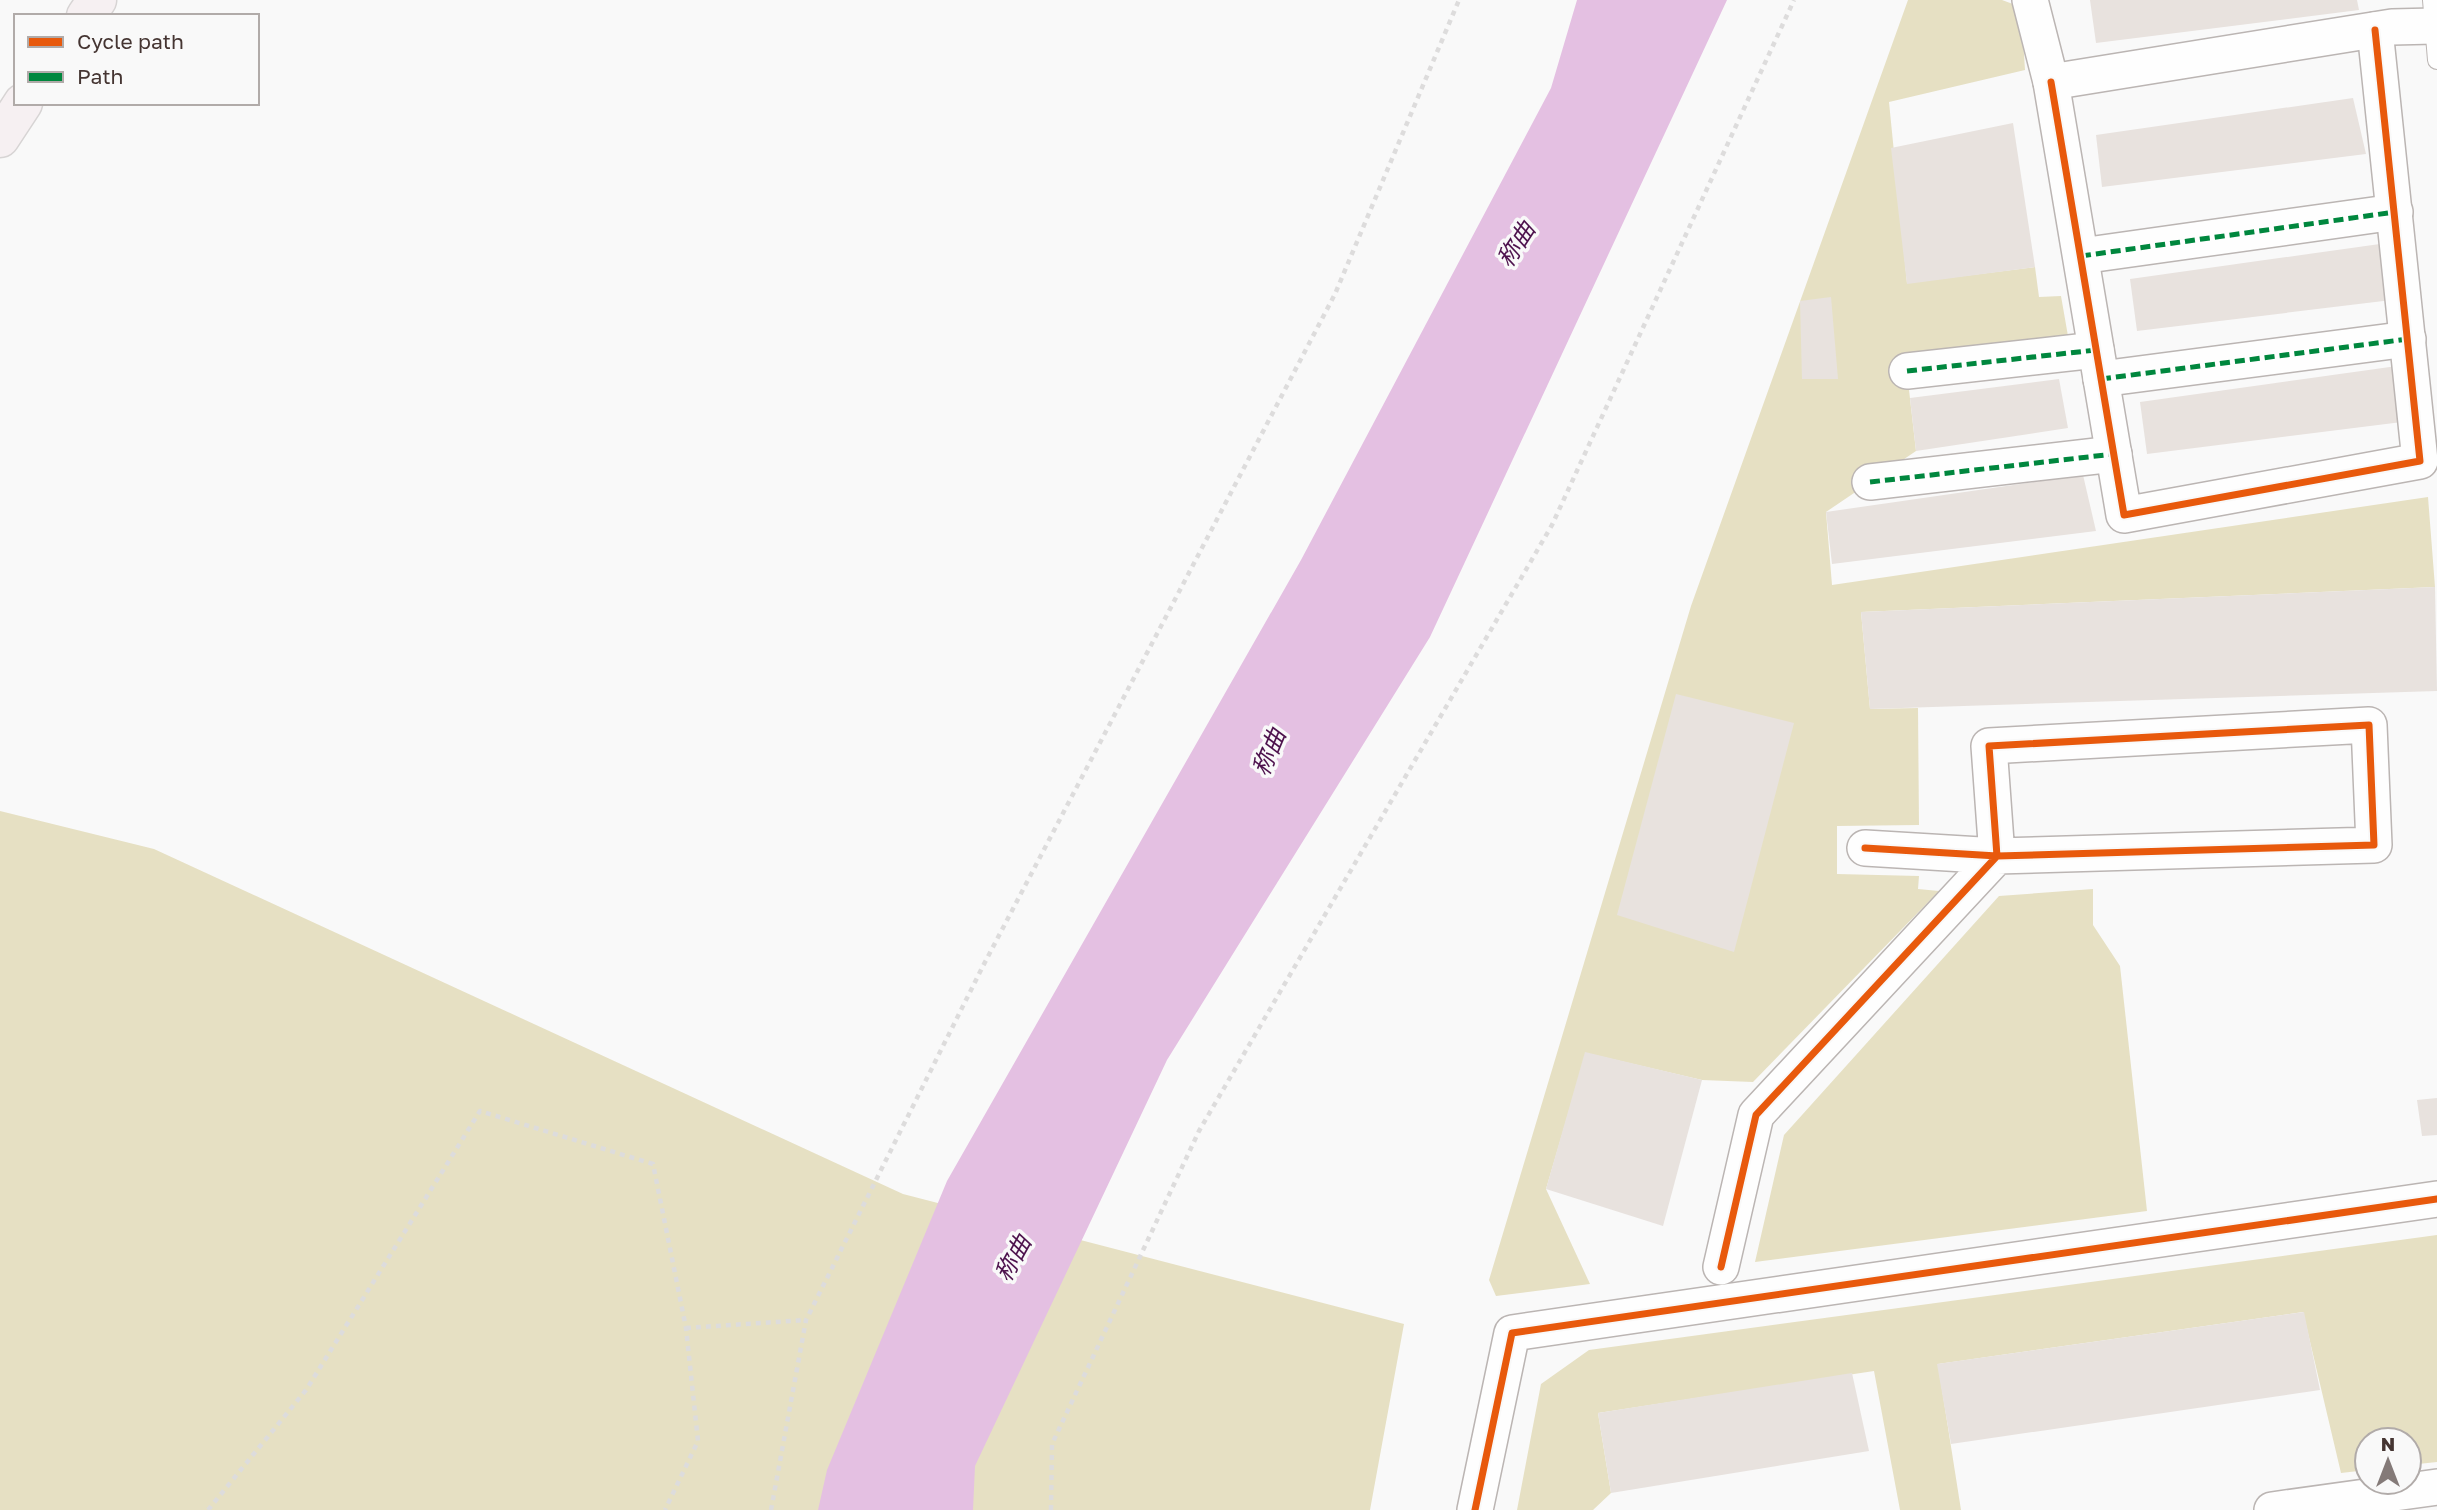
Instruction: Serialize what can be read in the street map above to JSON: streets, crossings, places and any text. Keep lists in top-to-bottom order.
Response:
{
  "water": ["称曲"],
  "legend": ["Cycle path", "Path"],
  "north": "top"
}
